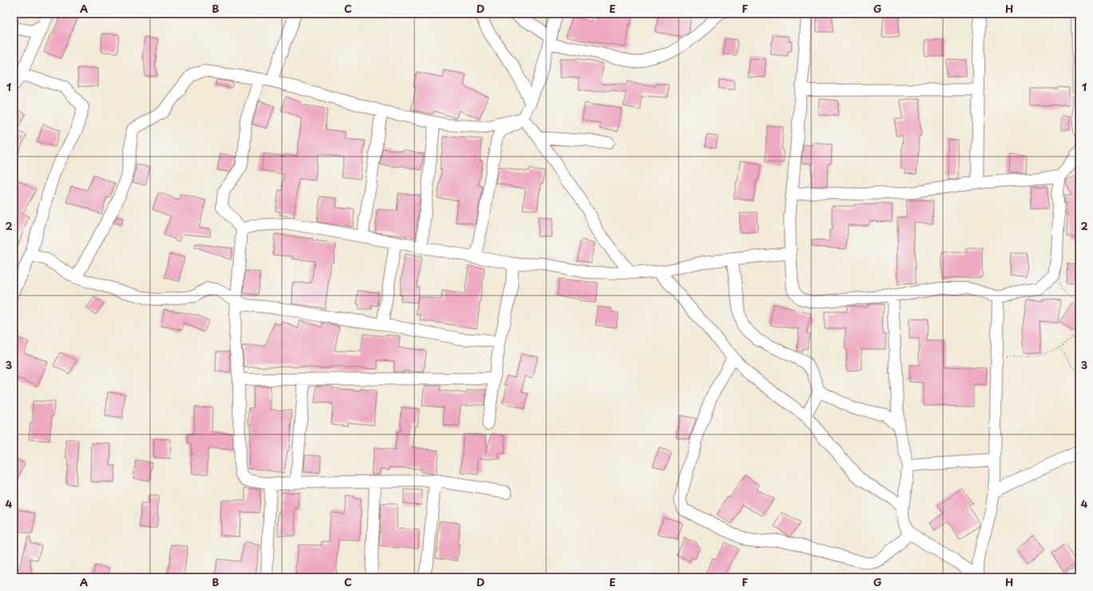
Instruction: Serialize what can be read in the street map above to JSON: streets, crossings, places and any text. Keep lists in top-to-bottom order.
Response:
{
  "grid": {
    "columns": [
      "A",
      "B",
      "C",
      "D",
      "E",
      "F",
      "G",
      "H"
    ],
    "rows": [
      "1",
      "2",
      "3",
      "4"
    ]
  }
}
